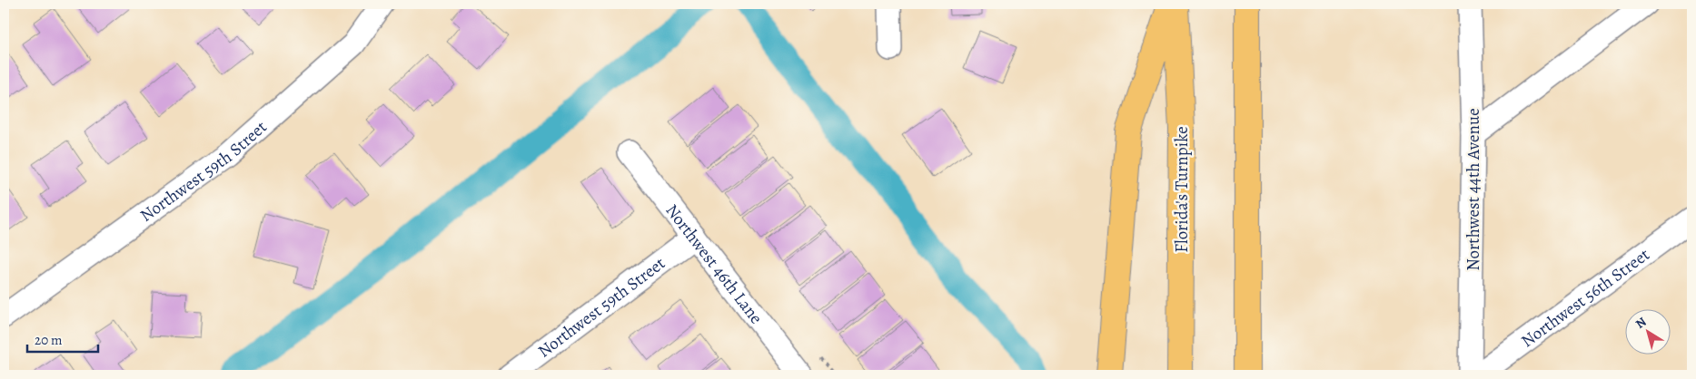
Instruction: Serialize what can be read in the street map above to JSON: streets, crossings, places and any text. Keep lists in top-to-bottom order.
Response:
{
  "streets": {
    "highway": ["Florida's Turnpike"],
    "street": [
      "Northwest 59th Street",
      "Northwest 44th Avenue",
      "Northwest 46th Lane",
      "Northwest 56th Street"
    ]
  },
  "crossings": [
    ["Northwest 59th Street", "Northwest 46th Lane"]
  ],
  "scale_bar": "20 m",
  "north": "top left"
}
